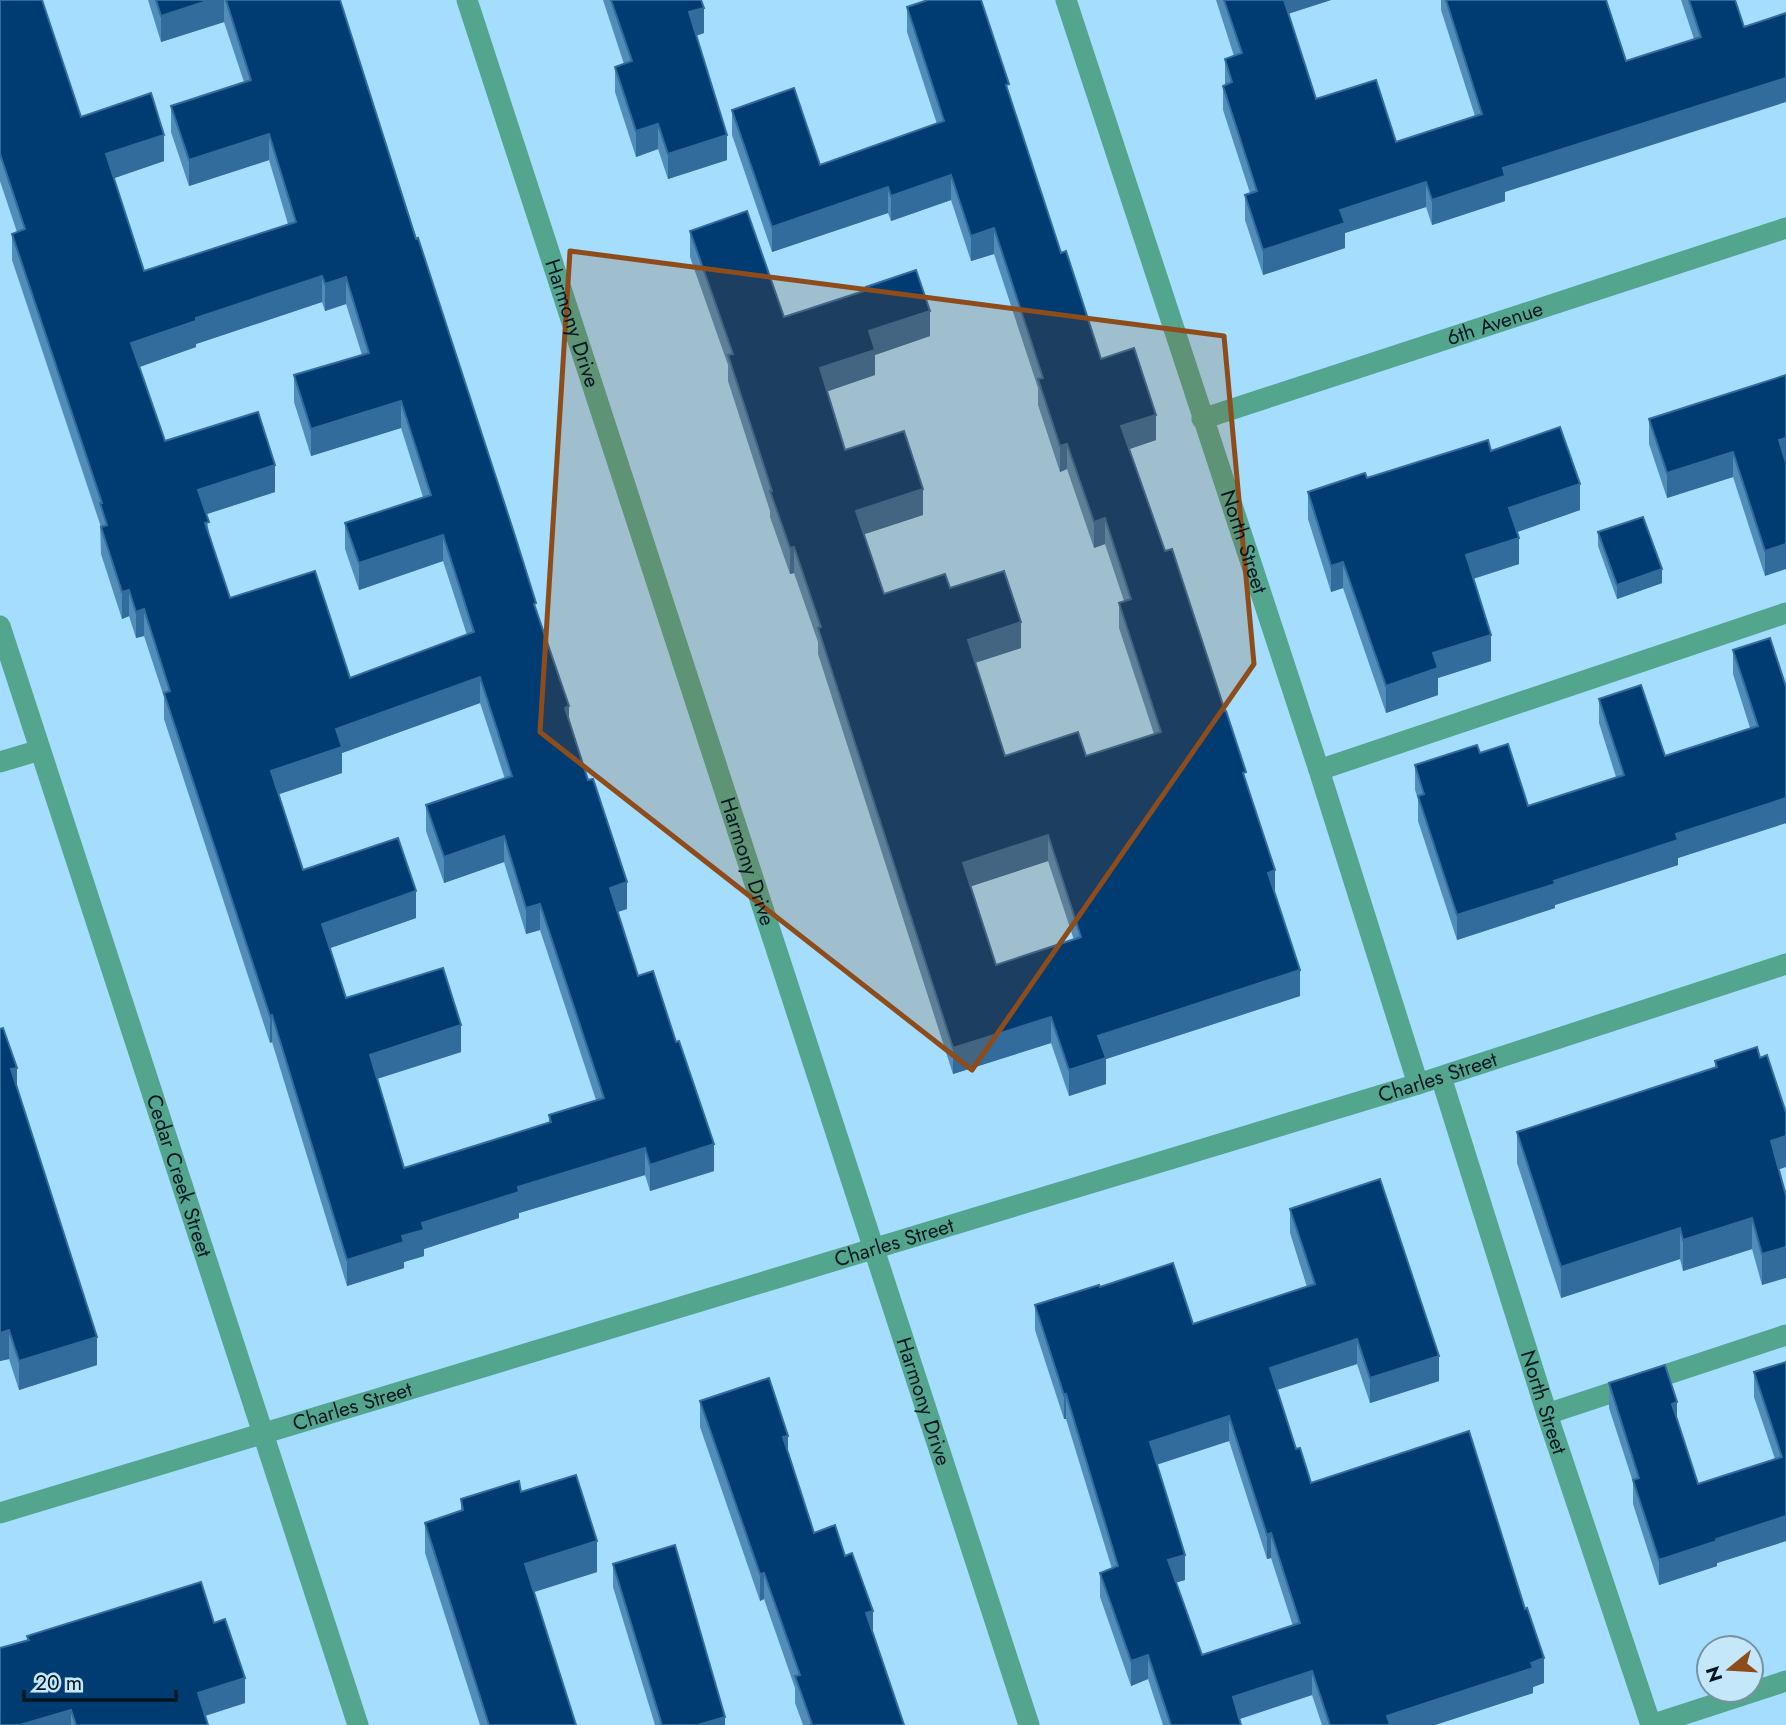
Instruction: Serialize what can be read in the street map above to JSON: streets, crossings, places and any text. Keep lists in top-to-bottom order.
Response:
{
  "streets": {
    "street": [
      "Harmony Drive",
      "6th Avenue",
      "North Street",
      "Charles Street",
      "Cedar Creek Street"
    ]
  },
  "crossings": [
    ["Harmony Drive", "Charles Street"],
    ["6th Avenue", "North Street"],
    ["North Street", "Charles Street"],
    ["Charles Street", "Cedar Creek Street"]
  ],
  "scale_bar": "20 m",
  "north": "left"
}
